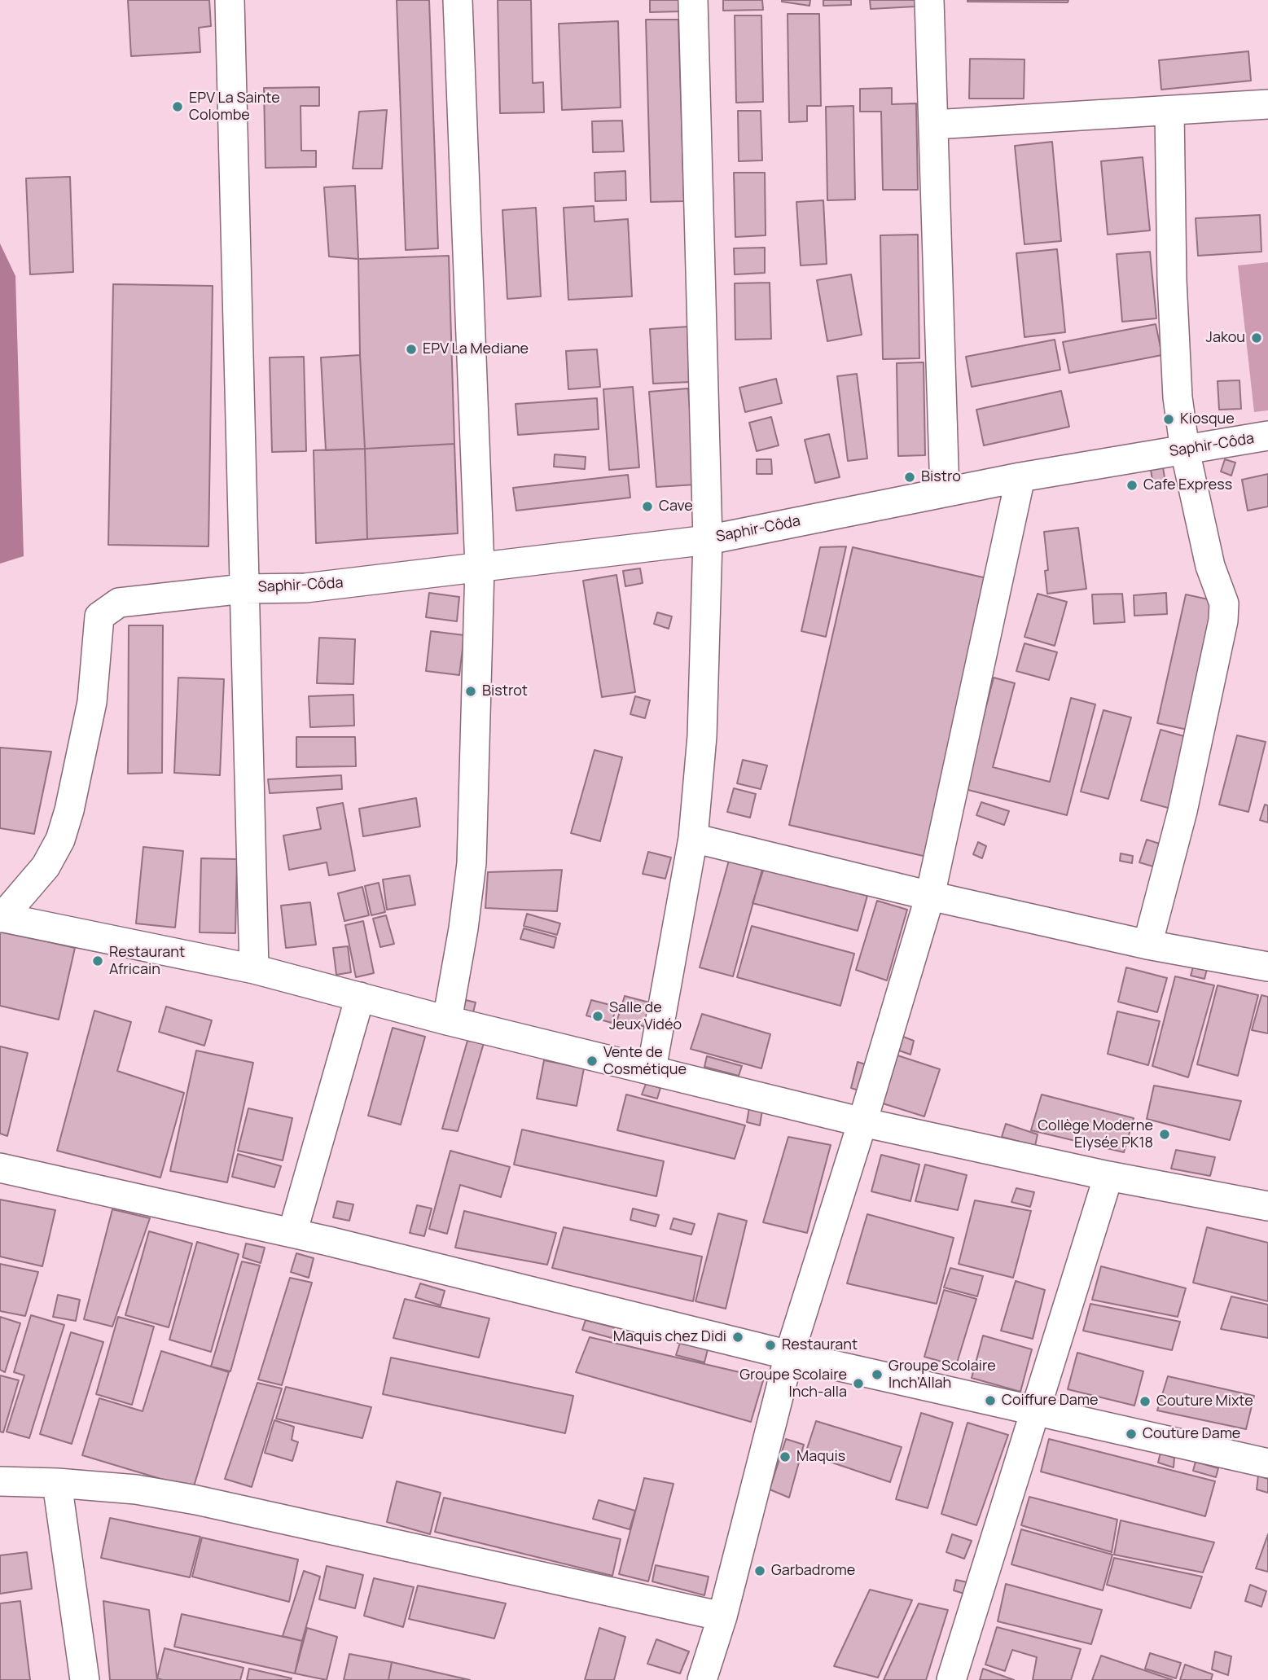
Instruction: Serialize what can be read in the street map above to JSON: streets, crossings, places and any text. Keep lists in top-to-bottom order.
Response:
{
  "streets": {
    "street": ["Saphir-Côda"]
  },
  "places": [
    "EPV La Sainte Colombe",
    "Jakou",
    "EPV La Mediane",
    "Kiosque",
    "Bistro",
    "Cafe Express",
    "Cave",
    "Bistrot",
    "Restaurant Africain",
    "Salle de Jeux Vidéo",
    "Vente de Cosmétique",
    "Collège Moderne Elysée PK18",
    "Maquis chez Didi",
    "Restaurant",
    "Groupe Scolaire Inch'Allah",
    "Groupe Scolaire Inch-alla",
    "Coiffure Dame",
    "Couture Mixte",
    "Couture Dame",
    "Maquis",
    "Garbadrome"
  ]
}
